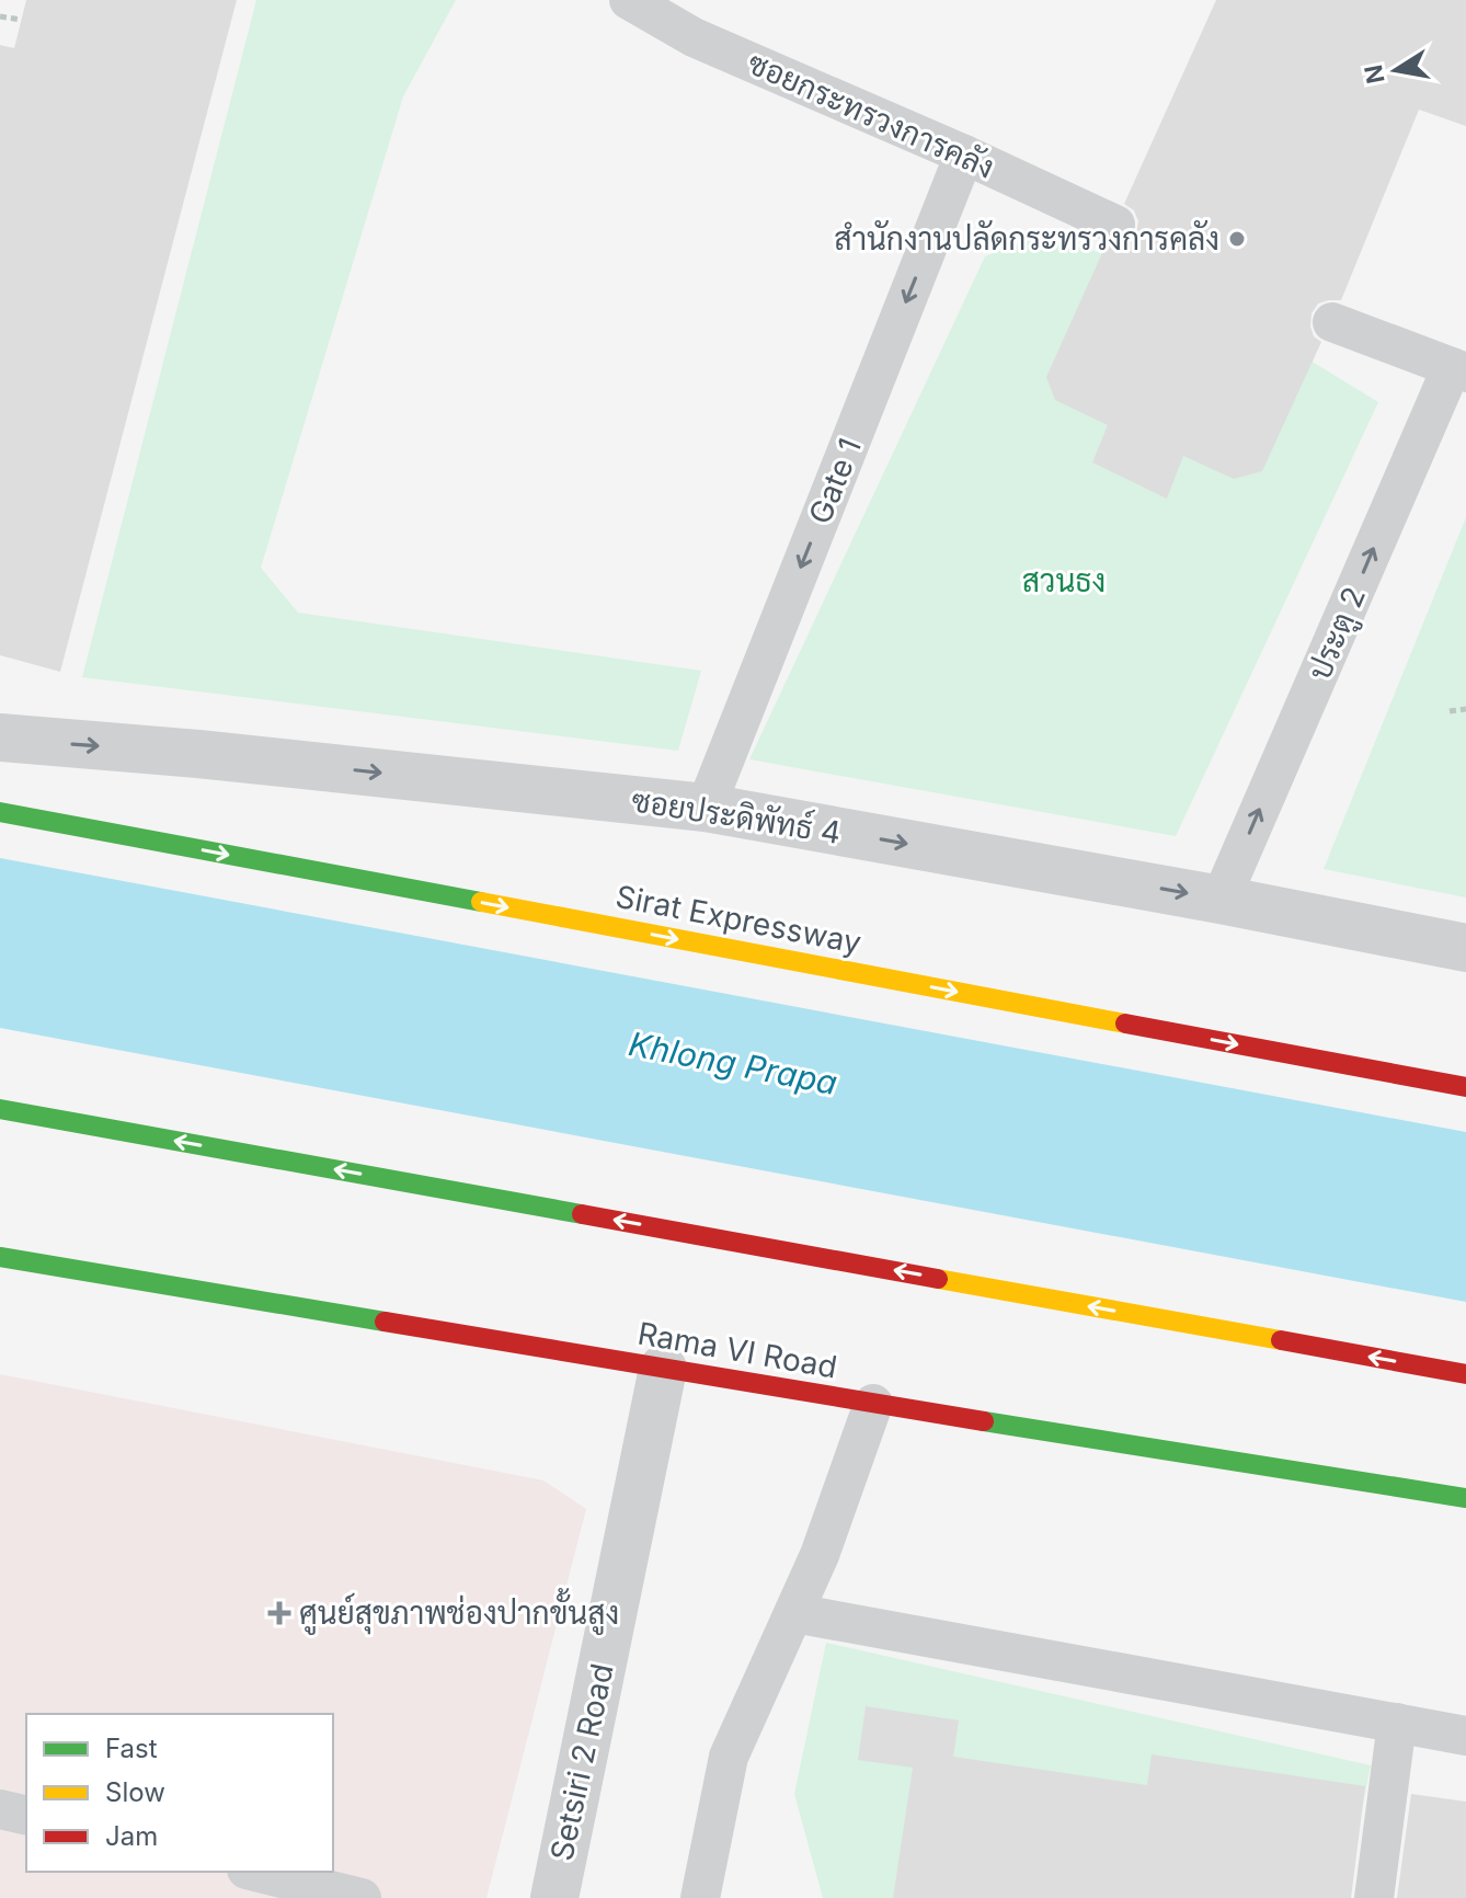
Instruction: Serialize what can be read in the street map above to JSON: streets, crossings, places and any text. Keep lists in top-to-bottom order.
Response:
{
  "streets": {
    "main road": ["Sirat Expressway", "Rama VI Road"],
    "street": ["ซอยประดิพัทธ์ 4", "Setsiri 2 Road"],
    "lane": ["ซอยกระทรวงการคลัง", "Gate 1", "ประตู 2"]
  },
  "crossings": [
    ["ซอยกระทรวงการคลัง", "Gate 1"],
    ["Gate 1", "ซอยประดิพัทธ์ 4"],
    ["ประตู 2", "ซอยประดิพัทธ์ 4"],
    ["Rama VI Road", "Setsiri 2 Road"]
  ],
  "one_way": [
    "Gate 1",
    "ประตู 2",
    "ซอยประดิพัทธ์ 4",
    "Sirat Expressway"
  ],
  "water": ["Khlong Prapa"],
  "parks": ["สวนธง"],
  "places": {
    "other": ["สำนักงานปลัดกระทรวงการคลัง"],
    "health": ["ศูนย์สุขภาพช่องปากขั้นสูง"]
  },
  "legend": ["Fast", "Slow", "Jam"],
  "north": "left"
}
